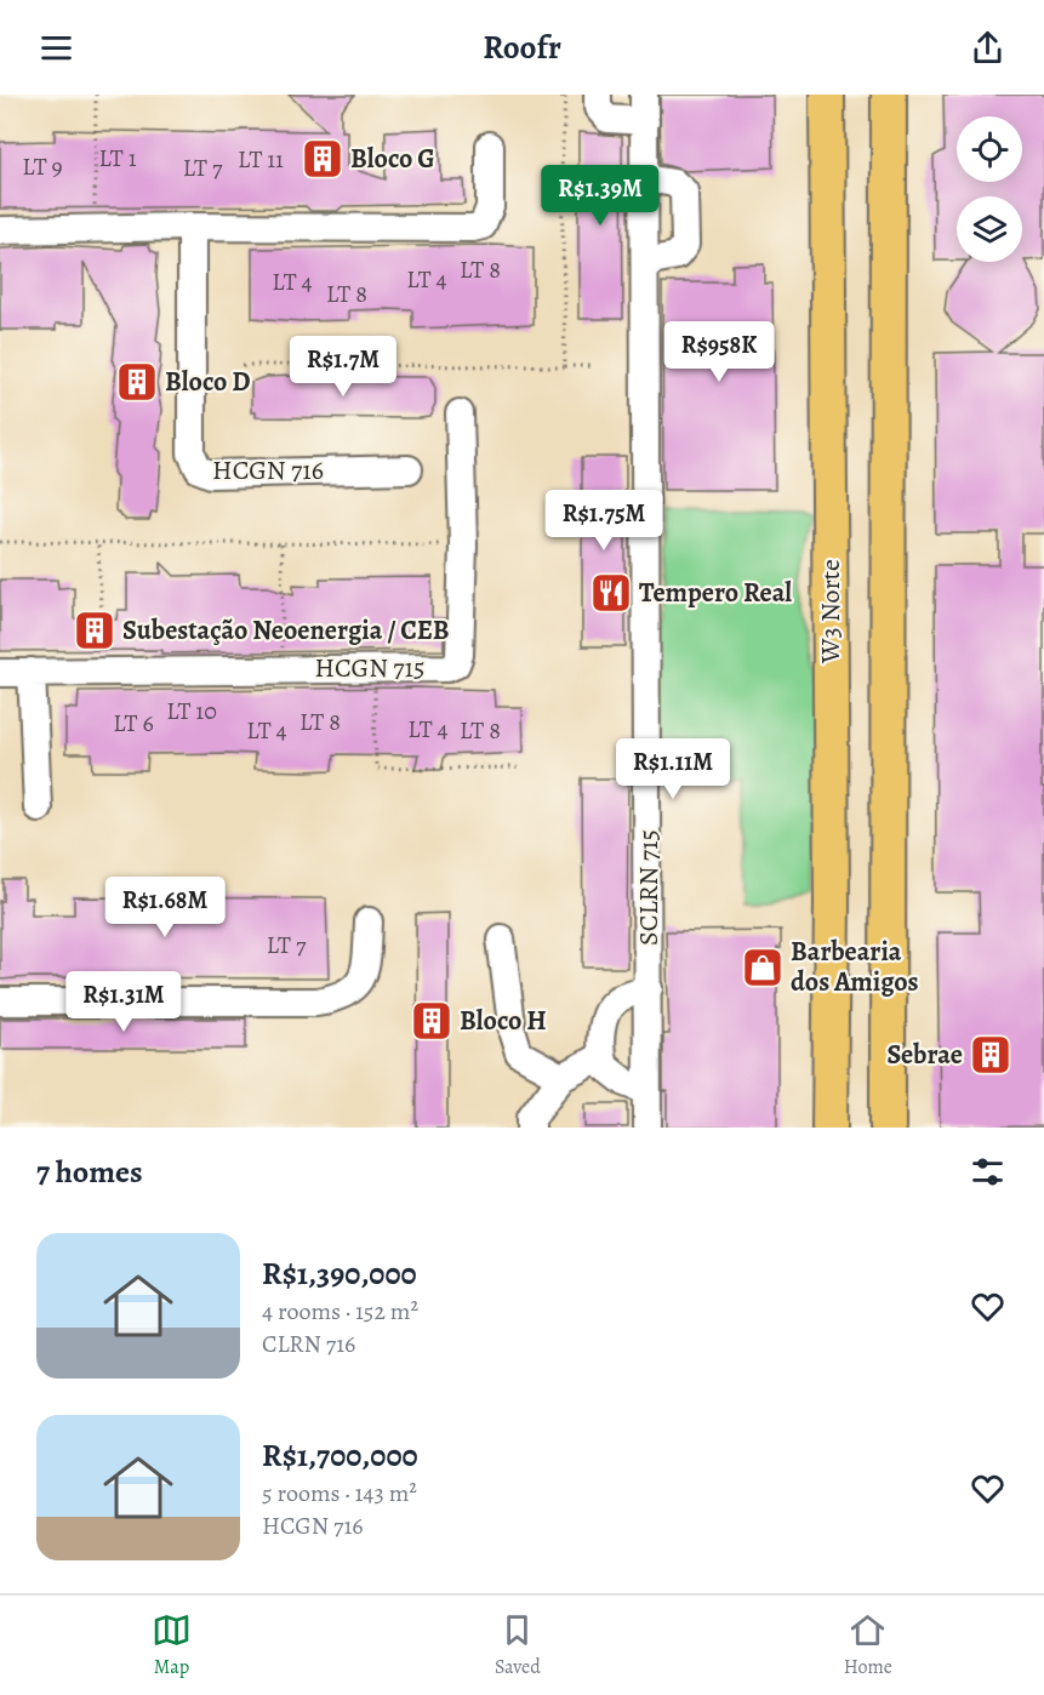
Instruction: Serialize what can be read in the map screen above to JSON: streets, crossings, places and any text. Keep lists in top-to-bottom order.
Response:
{
  "streets": {
    "main road": ["W3 Norte"],
    "street": ["HCGN 716", "HCGN 715", "SCLRN 715"]
  },
  "places": {
    "building": [
      "Bloco G",
      "Bloco D",
      "Subestação Neoenergia / CEB",
      "Bloco H",
      "Sebrae"
    ],
    "restaurant": ["Tempero Real"],
    "shop": ["Barbearia dos Amigos"]
  },
  "house_numbers": [
    "LT 1",
    "LT 11",
    "LT 9",
    "LT 7",
    "LT 8",
    "LT 4",
    "LT 4",
    "LT 8",
    "LT 10",
    "LT 8",
    "LT 6",
    "LT 4",
    "LT 4",
    "LT 8",
    "LT 7"
  ],
  "page": {
    "header": "Roofr",
    "price": [
      "R$1.39M",
      "R$958K",
      "R$1.7M",
      "R$1.75M",
      "R$1.11M",
      "R$1.68M",
      "R$1.31M"
    ],
    "heading": "7 homes",
    "list": [
      {
        "name": "R$1,390,000",
        "note": "4 rooms · 152 m² · CLRN 716"
      },
      {
        "name": "R$1,700,000",
        "note": "5 rooms · 143 m² · HCGN 716"
      }
    ],
    "tabs": ["Map", "Saved", "Home"]
  }
}
